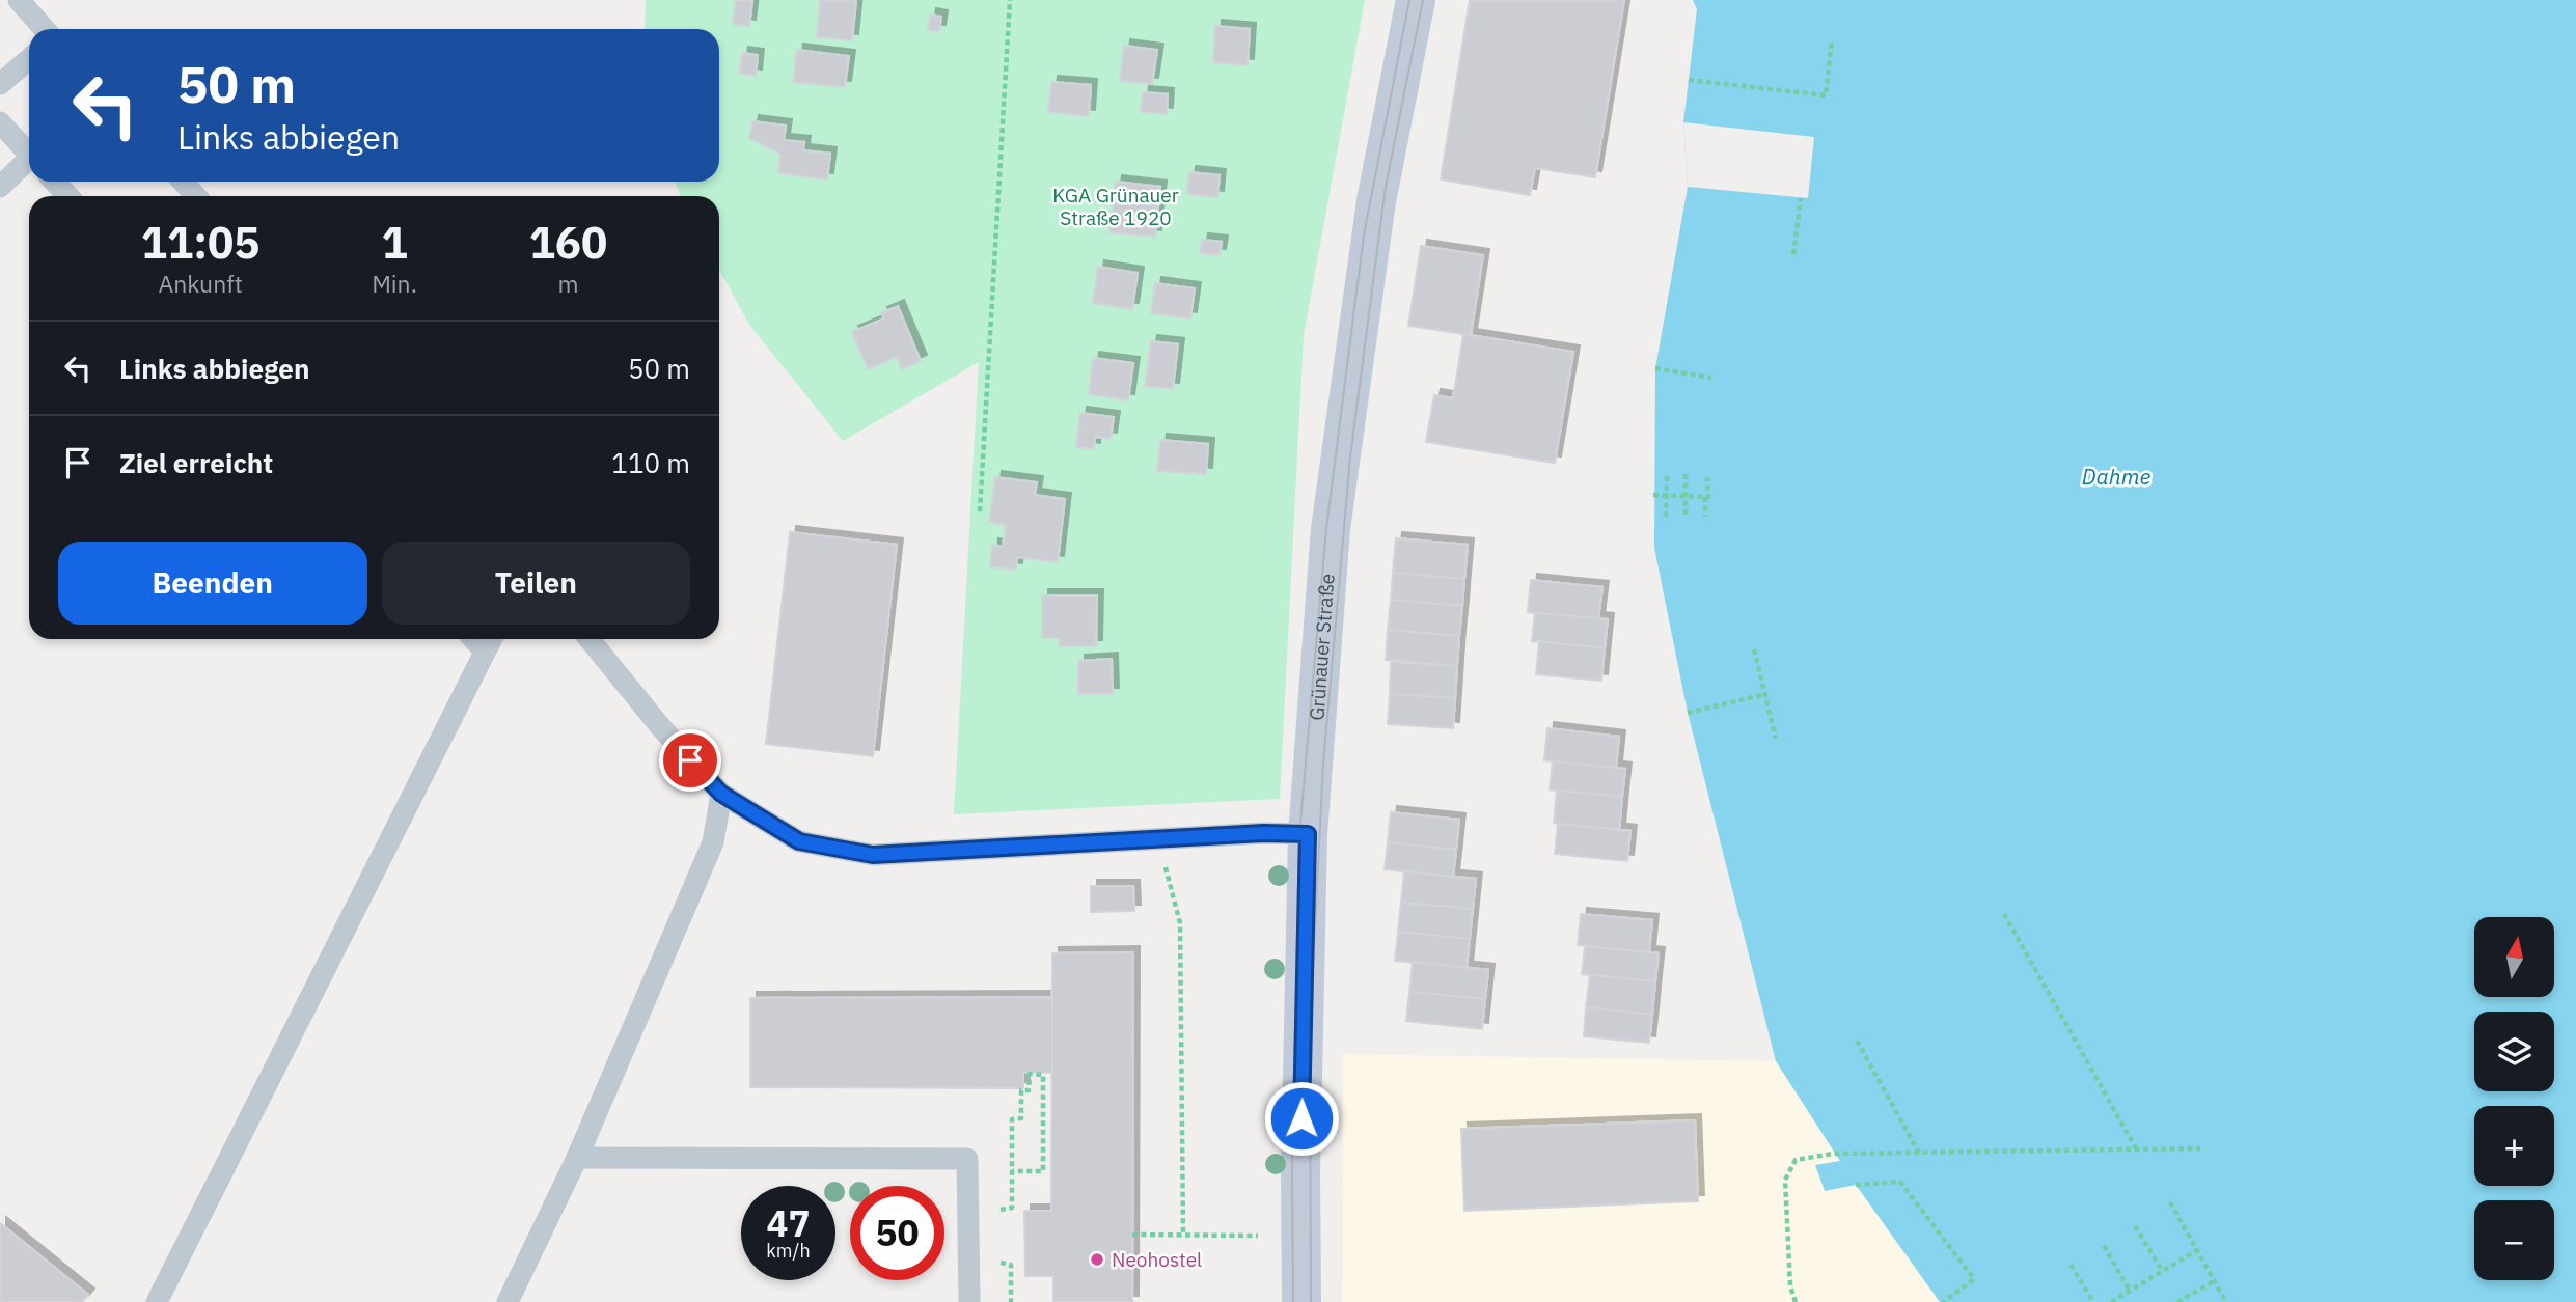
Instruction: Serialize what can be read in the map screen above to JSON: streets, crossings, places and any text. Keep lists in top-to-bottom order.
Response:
{
  "streets": {
    "main road": ["Grünauer Straße"]
  },
  "water": ["Dahme"],
  "parks": ["KGA Grünauer Straße 1920"],
  "places": ["Neohostel"],
  "north": "top",
  "page": {
    "turn": ["50 m", "Links abbiegen"],
    "eta": [
      "11:05",
      "Ankunft",
      "1",
      "Min.",
      "160",
      "m"
    ],
    "list": [
      {
        "name": "Links abbiegen",
        "value": "50 m"
      },
      {
        "name": "Ziel erreicht",
        "value": "110 m"
      }
    ],
    "buttons": ["Beenden", "Teilen"],
    "map_buttons": ["+", "−"],
    "speed": "47 km/h",
    "limit": "50"
  }
}
